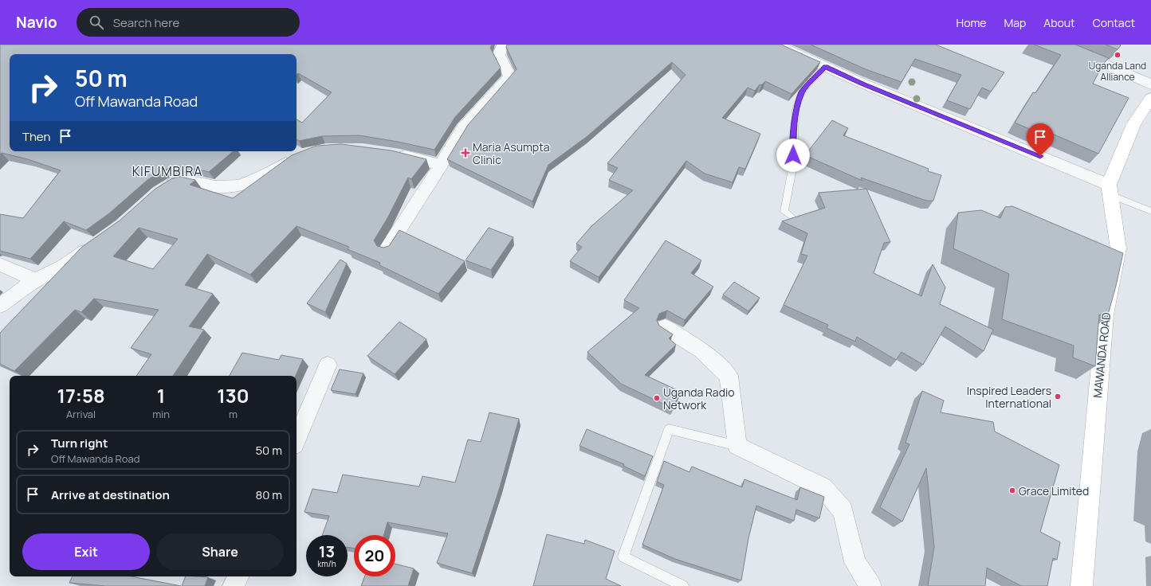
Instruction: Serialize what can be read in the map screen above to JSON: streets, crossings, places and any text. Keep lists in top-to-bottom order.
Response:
{
  "streets": {
    "street": ["MAWANDA ROAD"]
  },
  "districts": ["KIFUMBIRA"],
  "places": {
    "other": [
      "Uganda Land Alliance",
      "Inspired Leaders International",
      "Uganda Radio Network",
      "Grace Limited"
    ],
    "health": ["Maria Asumpta Clinic"]
  },
  "page": {
    "header": "Navio",
    "search": "Search here",
    "nav": [
      "Home",
      "Map",
      "About",
      "Contact"
    ],
    "turn": ["50 m", "Off Mawanda Road"],
    "then": "Then",
    "eta": [
      "17:58",
      "Arrival",
      "1",
      "min",
      "130",
      "m"
    ],
    "list": [
      {
        "name": "Turn right",
        "note": "Off Mawanda Road",
        "value": "50 m"
      },
      {
        "name": "Arrive at destination",
        "value": "80 m"
      }
    ],
    "buttons": ["Exit", "Share"],
    "speed": "13 km/h",
    "limit": "20"
  }
}
